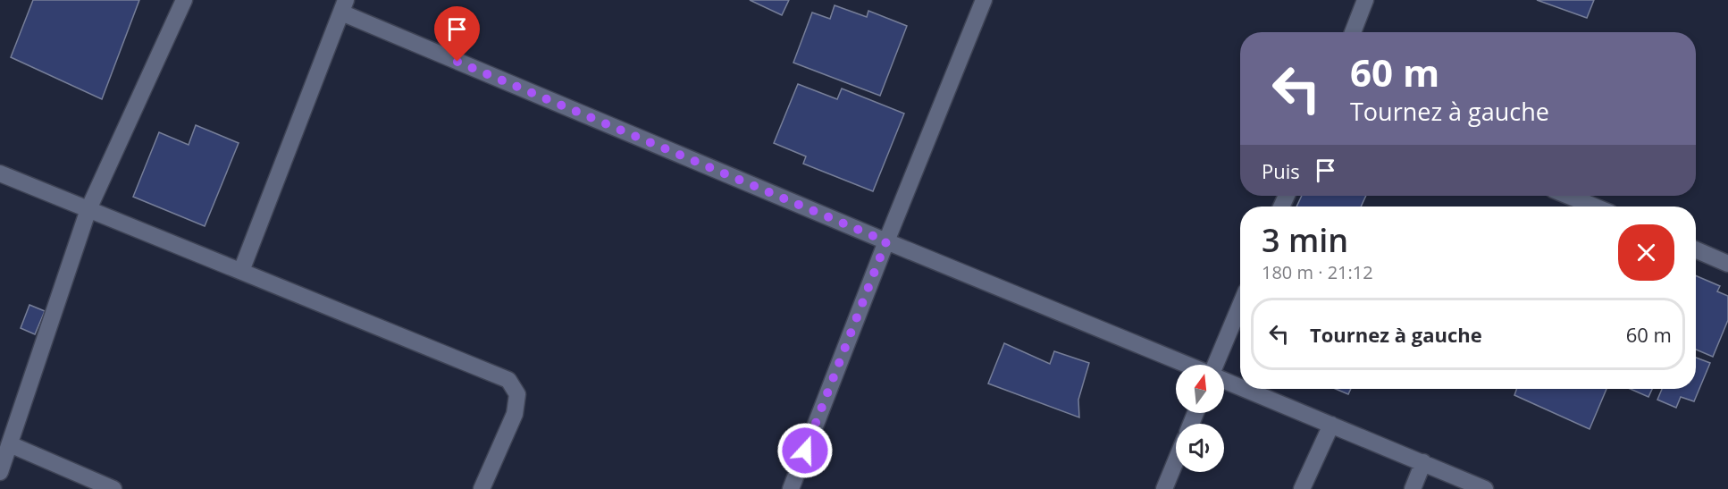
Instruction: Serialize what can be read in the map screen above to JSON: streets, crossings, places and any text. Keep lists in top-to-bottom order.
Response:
{
  "north": "top",
  "page": {
    "turn": ["60 m", "Tournez à gauche"],
    "then": "Puis",
    "heading": ["3 min", "180 m · 21:12"],
    "list": [
      {
        "name": "Tournez à gauche",
        "value": "60 m"
      }
    ]
  }
}
